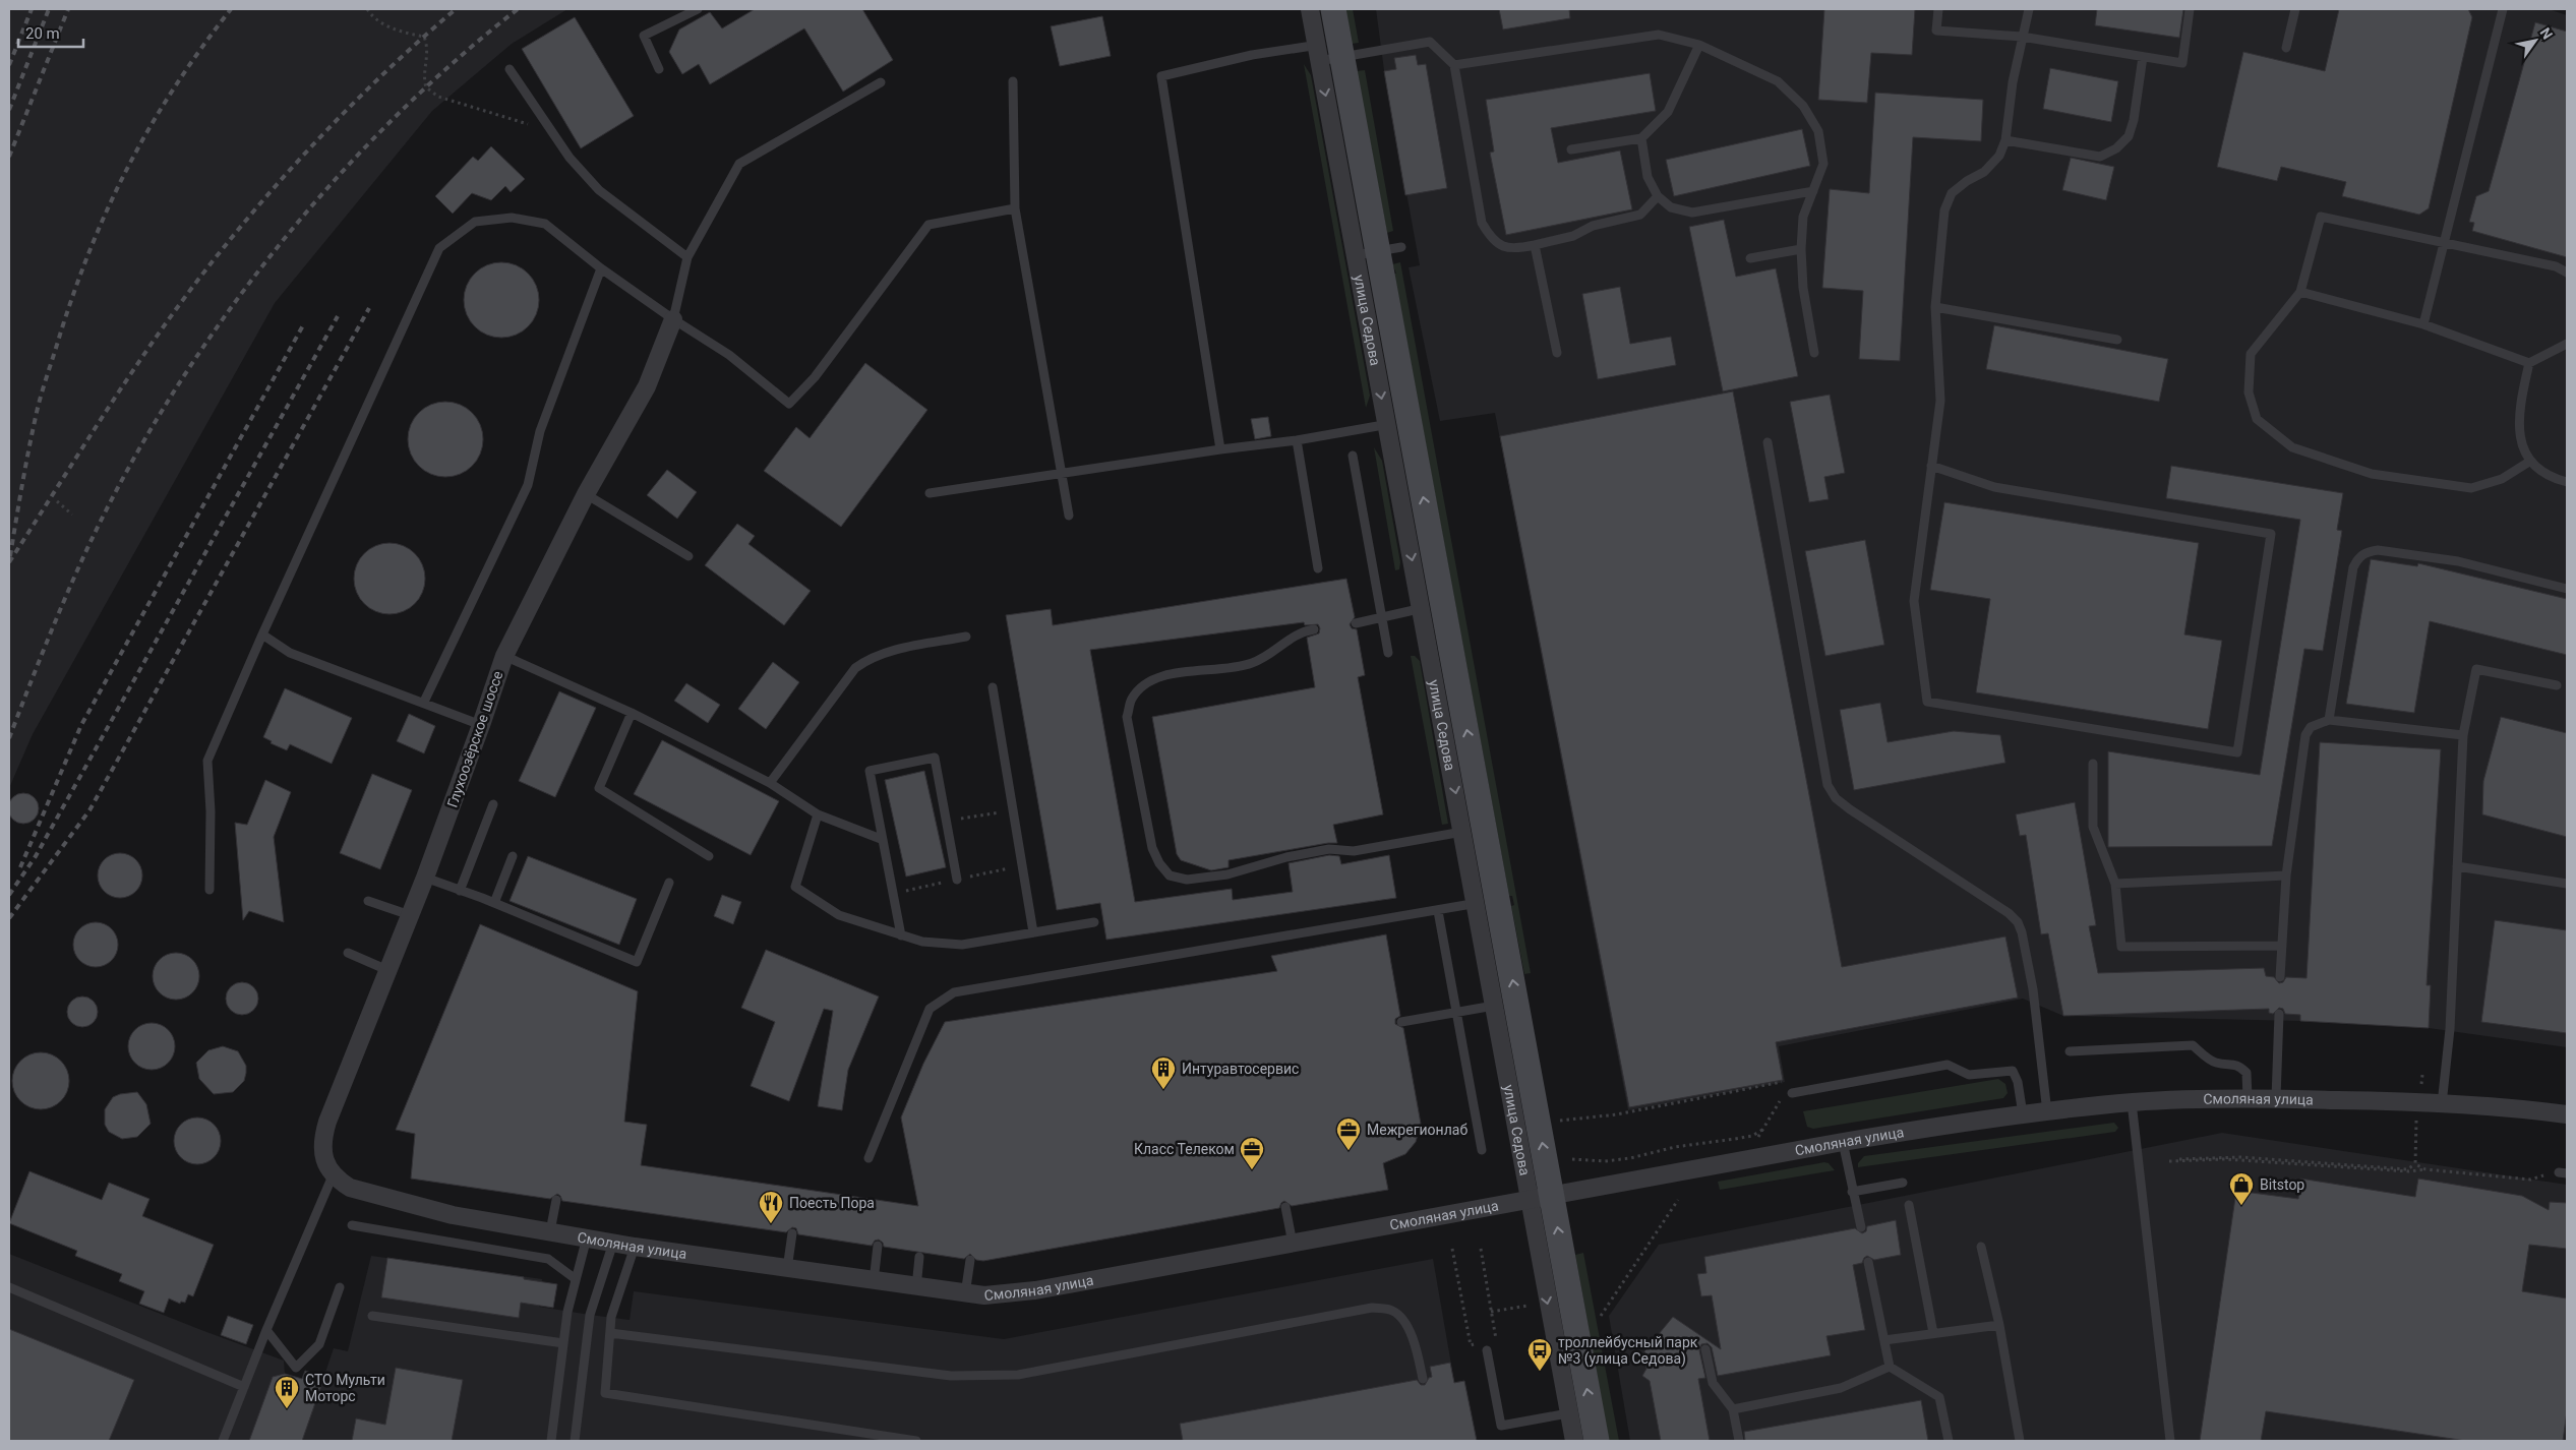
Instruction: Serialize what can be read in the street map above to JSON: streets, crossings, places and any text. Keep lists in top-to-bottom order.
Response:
{
  "streets": {
    "street": ["улица Седова", "Глухоозёрское шоссе", "Смоляная улица"]
  },
  "crossings": [
    ["улица Седова", "Смоляная улица"],
    ["Глухоозёрское шоссе", "Смоляная улица"]
  ],
  "places": {
    "building": ["Интуравтосервис", "СТО Мульти Моторс"],
    "office": ["Межрегионлаб", "Класс Телеком"],
    "shop": ["Bitstop"],
    "restaurant": ["Поесть Пора"],
    "bus stop": ["троллейбусный парк №3 (улица Седова)"]
  },
  "scale_bar": "20 m",
  "north": "top right"
}
